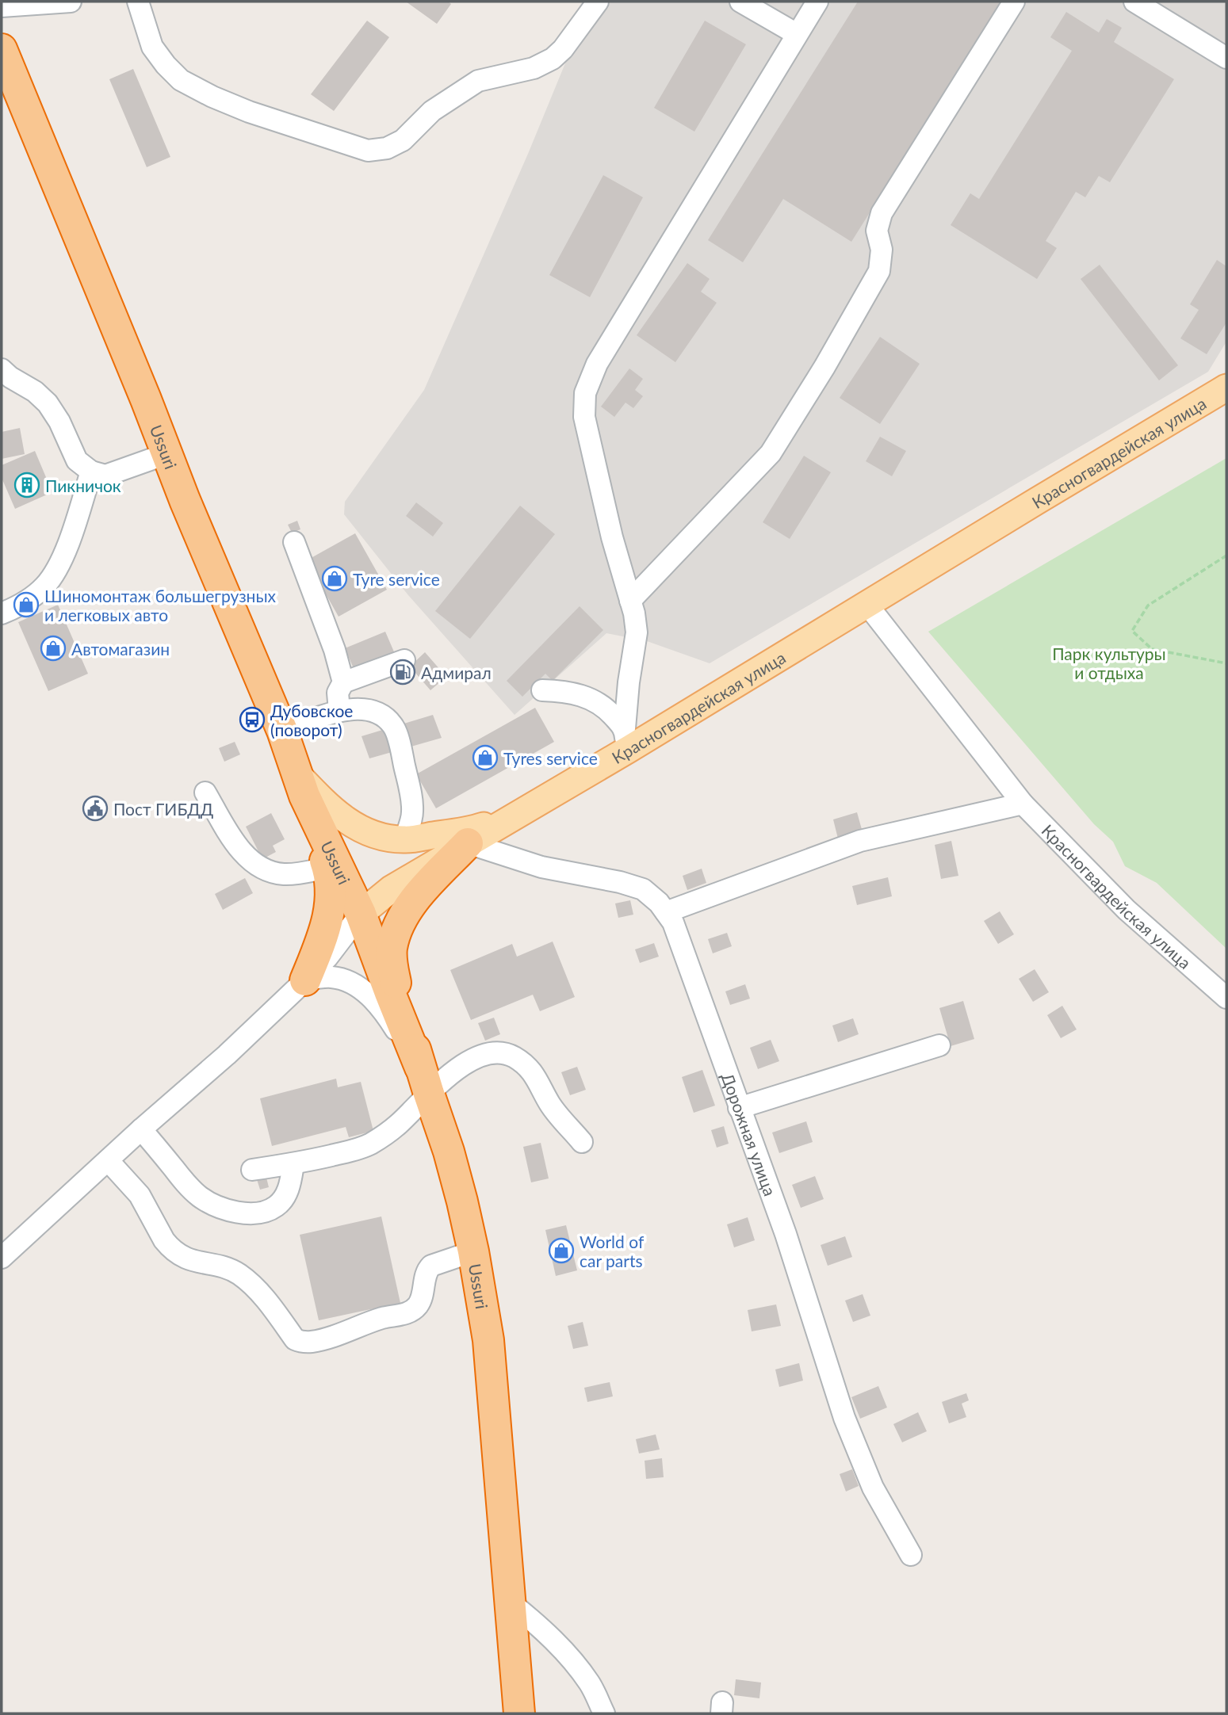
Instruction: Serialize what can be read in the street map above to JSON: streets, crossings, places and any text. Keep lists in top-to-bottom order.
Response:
{
  "streets": {
    "highway": ["Ussuri"],
    "main road": ["Красногвардейская улица"],
    "street": ["Дорожная улица"]
  },
  "crossings": [
    ["Ussuri", "Красногвардейская улица"],
    ["Красногвардейская улица", "Дорожная улица"]
  ],
  "parks": ["Парк культуры и отдыха"],
  "places": {
    "building": ["Пикничок"],
    "shop": [
      "Tyre service",
      "Шиномонтаж большегрузных и легковых авто",
      "Автомагазин",
      "Tyres service",
      "World of car parts"
    ],
    "fuel station": ["Адмирал"],
    "bus stop": ["Дубовское (поворот)"],
    "public building": ["Пост ГИБДД"]
  }
}
